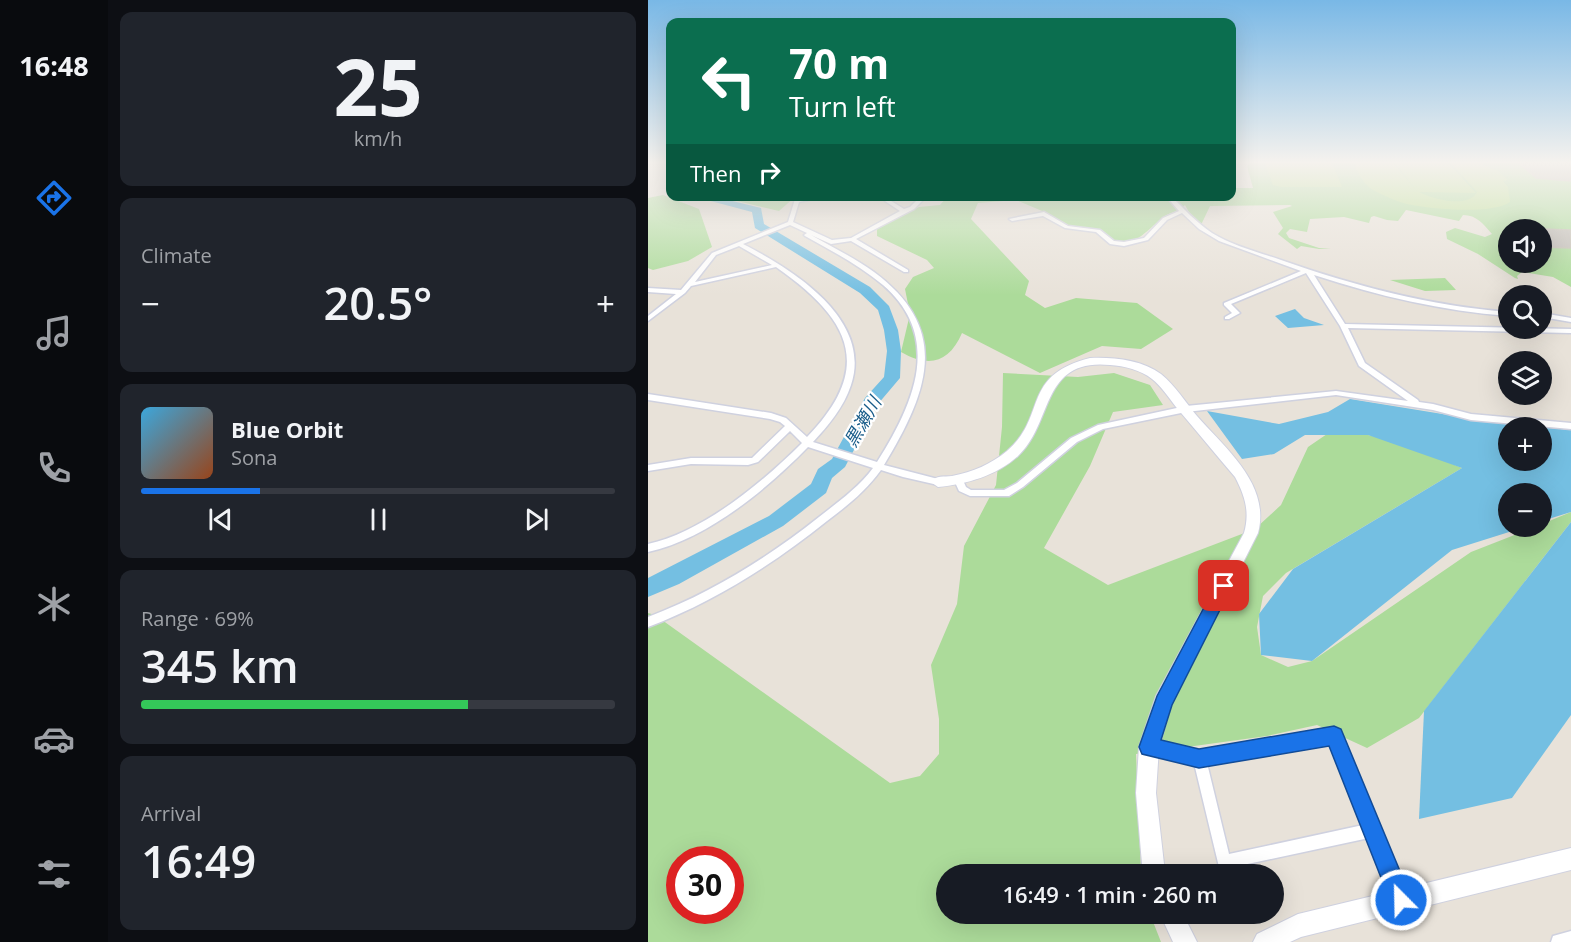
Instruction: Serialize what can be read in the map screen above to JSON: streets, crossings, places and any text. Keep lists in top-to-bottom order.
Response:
{
  "water": ["黒瀬川"],
  "page": {
    "tabs": "16:48",
    "tile": [
      ["25", "km/h"],
      "Climate",
      ["Range · 69%", "345 km"],
      ["Arrival", "16:49"]
    ],
    "turn": ["70 m", "Turn left"],
    "then": "Then",
    "map_buttons": ["+", "−"],
    "heat": ["−", "20.5°", "+"],
    "song": ["Blue Orbit", "Sona"],
    "limit": "30",
    "trip": "16:49 · 1 min · 260 m"
  }
}
